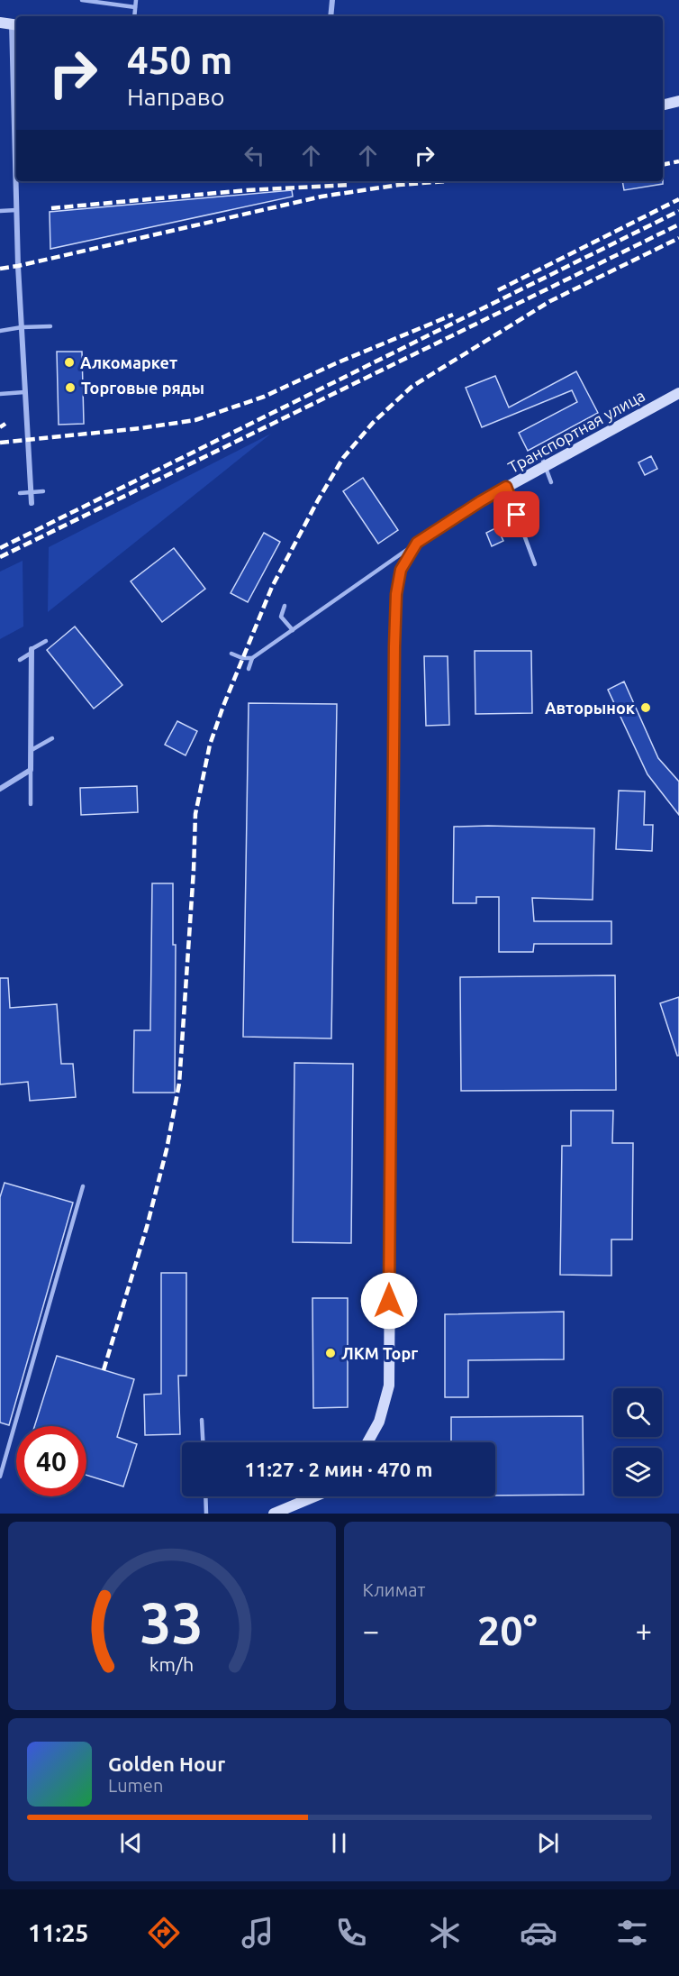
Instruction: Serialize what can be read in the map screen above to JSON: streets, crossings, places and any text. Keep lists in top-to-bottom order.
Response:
{
  "streets": {
    "street": ["Транспортная улица"]
  },
  "places": [
    "Алкомаркет",
    "Торговые ряды",
    "Авторынок",
    "ЛКМ Торг"
  ],
  "page": {
    "turn": ["450 m", "Направо"],
    "limit": "40",
    "trip": "11:27 · 2 мин · 470 m",
    "tile": "Климат",
    "heat": ["−", "20°", "+"],
    "song": ["Golden Hour", "Lumen"],
    "tabs": "11:25",
    "gauge": ["33", "km/h"]
  }
}
